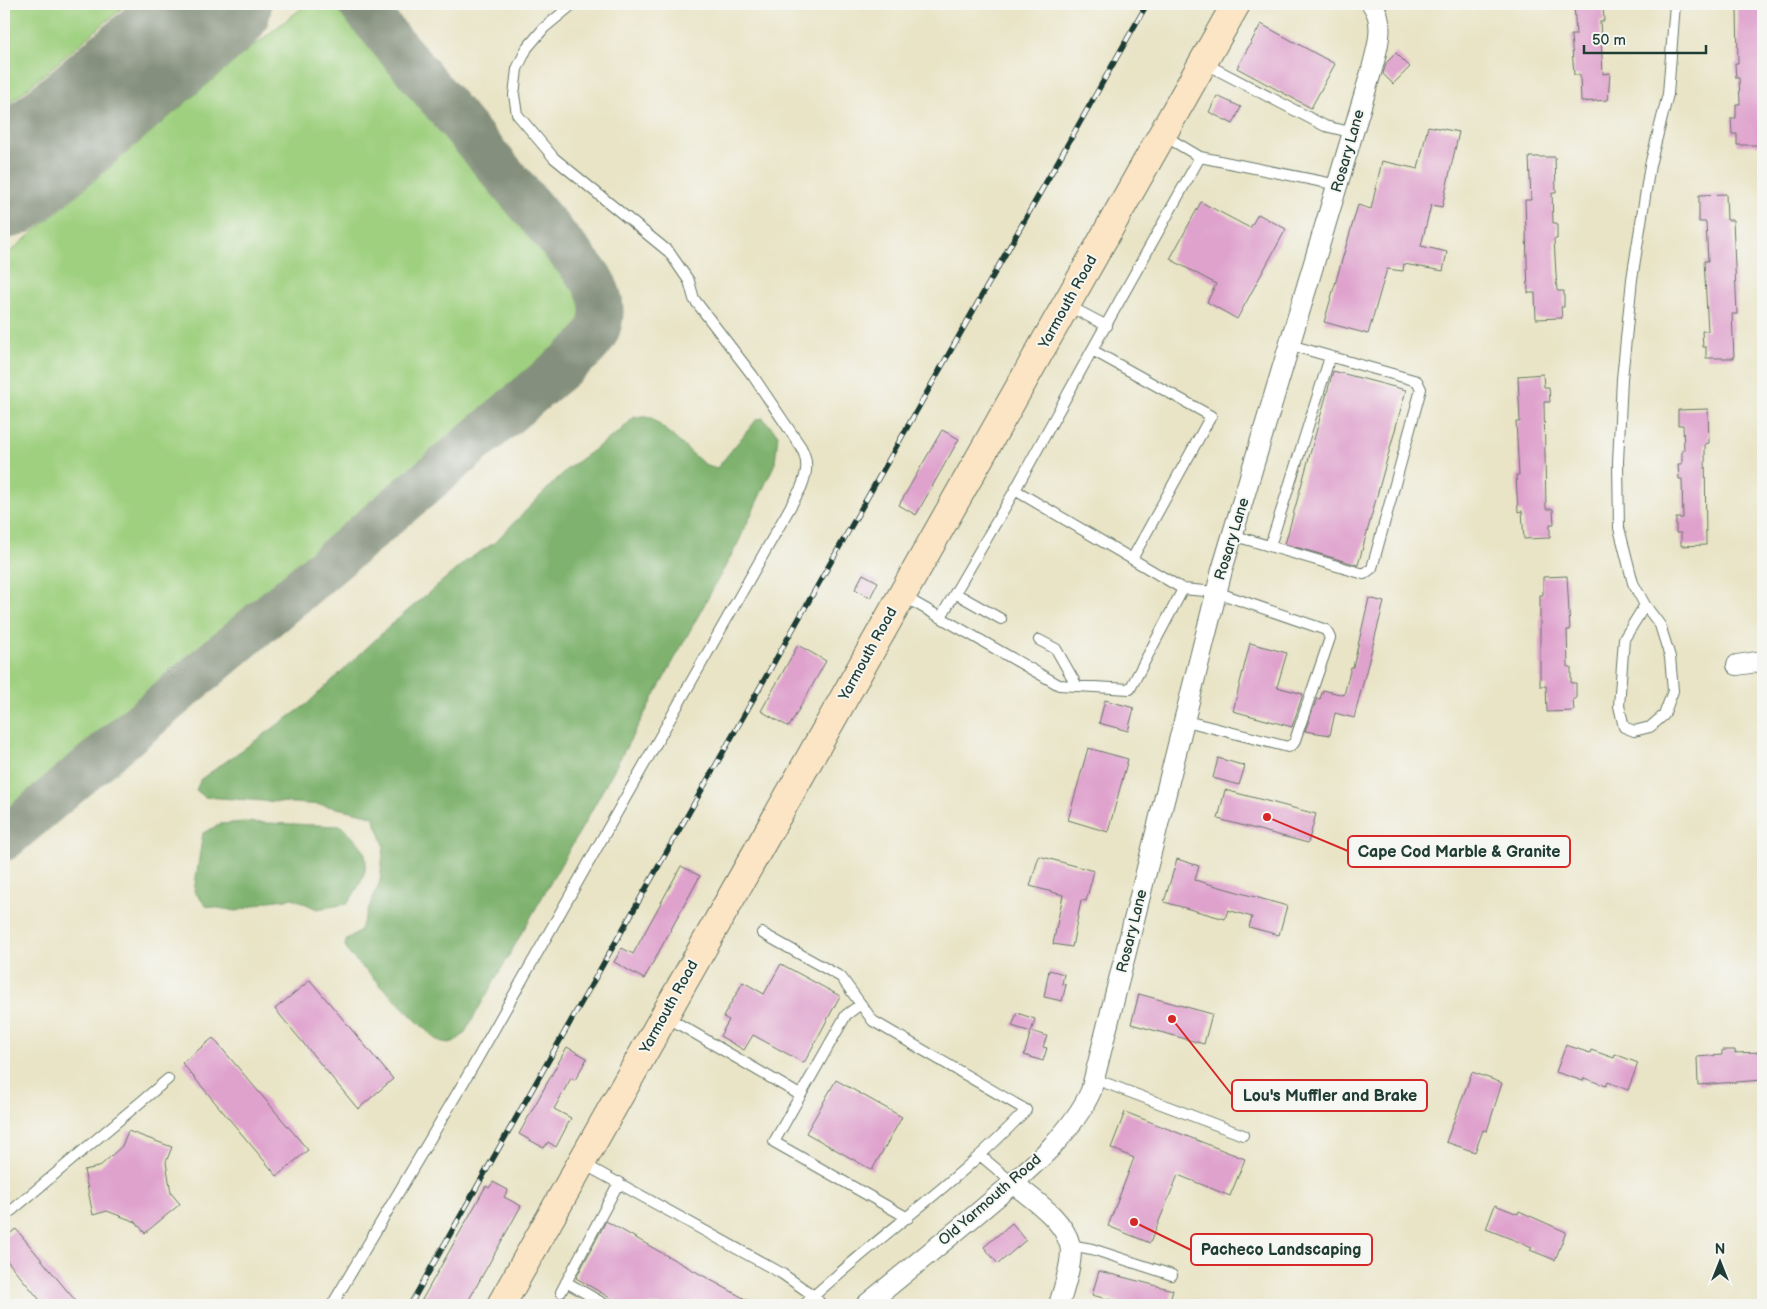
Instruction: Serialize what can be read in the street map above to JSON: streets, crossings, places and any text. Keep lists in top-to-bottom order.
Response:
{
  "streets": {
    "main road": ["Yarmouth Road"],
    "street": ["Rosary Lane", "Old Yarmouth Road"]
  },
  "crossings": [
    ["Rosary Lane", "Old Yarmouth Road"]
  ],
  "places": ["Cape Cod Marble & Granite", "Lou's Muffler and Brake", "Pacheco Landscaping"],
  "scale_bar": "50 m",
  "north": "top"
}
